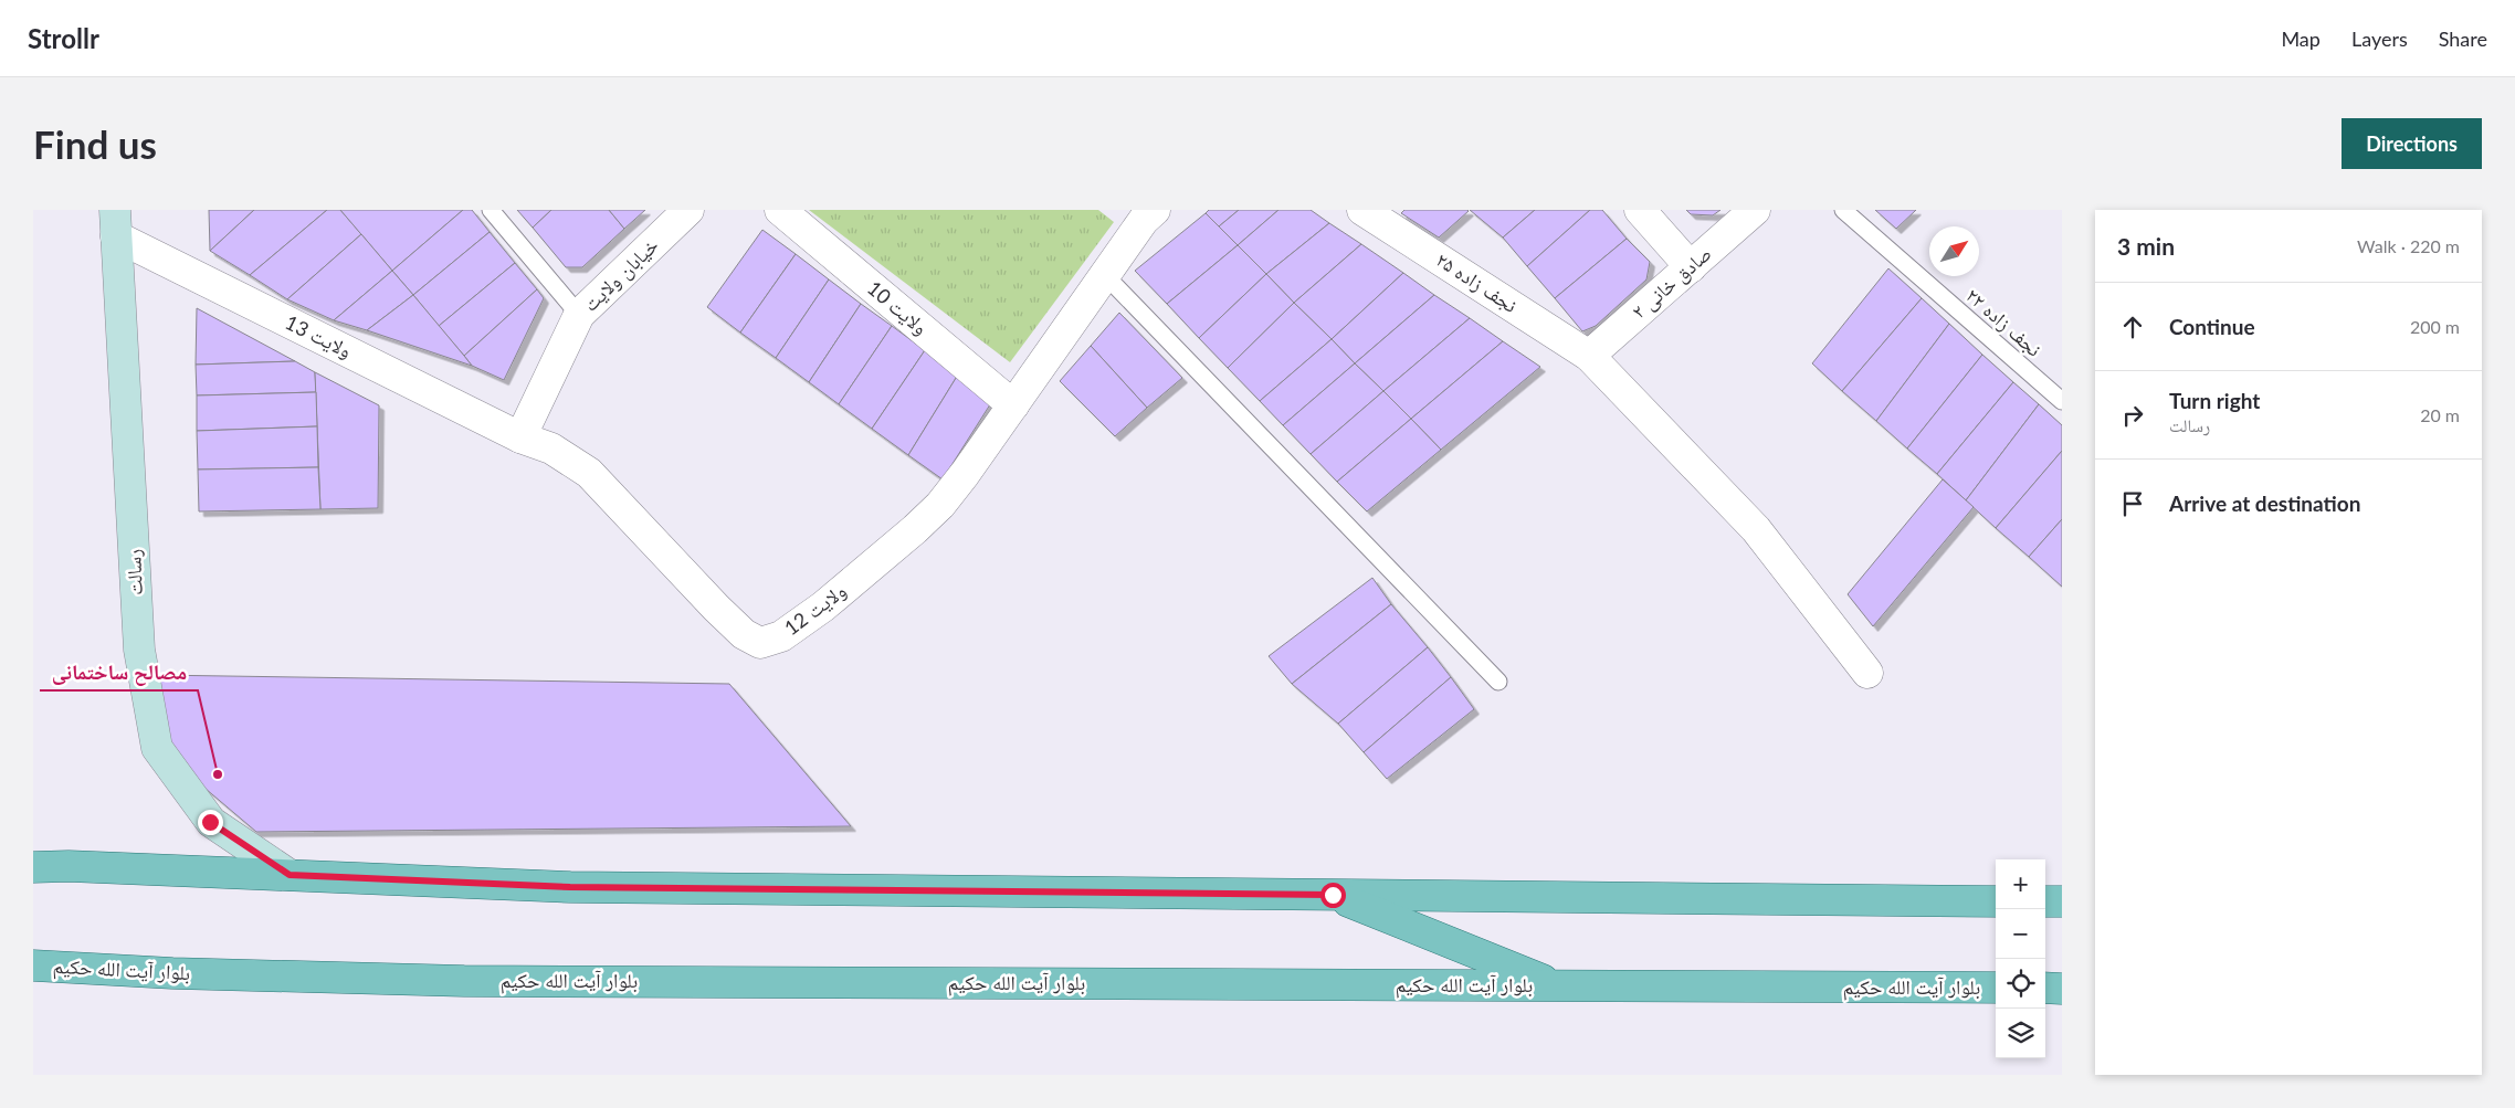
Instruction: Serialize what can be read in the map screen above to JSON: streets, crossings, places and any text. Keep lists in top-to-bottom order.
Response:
{
  "streets": {
    "main road": ["رسالت", "بلوار آیت الله حکیم"],
    "street": [
      "خیابان ولایت",
      "نجف زاده ۲۵",
      "صادق خانی ۲",
      "ولایت 10",
      "ولایت 13",
      "ولایت 12"
    ],
    "lane": ["نجف زاده ۲۲"]
  },
  "crossings": [
    ["خیابان ولایت", "ولایت 13"],
    ["خیابان ولایت", "ولایت 12"],
    ["نجف زاده ۲۵", "صادق خانی ۲"],
    ["ولایت 10", "ولایت 12"],
    ["ولایت 13", "رسالت"],
    ["ولایت 13", "ولایت 12"]
  ],
  "places": ["مصالح ساختمانی"],
  "north": "top right",
  "page": {
    "header": "Strollr",
    "nav": ["Map", "Layers", "Share"],
    "buttons": "Directions",
    "title": "Find us",
    "heading": ["3 min", "Walk · 220 m"],
    "list": [
      ["Continue", "200 m"],
      ["Turn right", "رسالت", "20 m"],
      "Arrive at destination"
    ],
    "map_buttons": ["+", "−"]
  }
}
